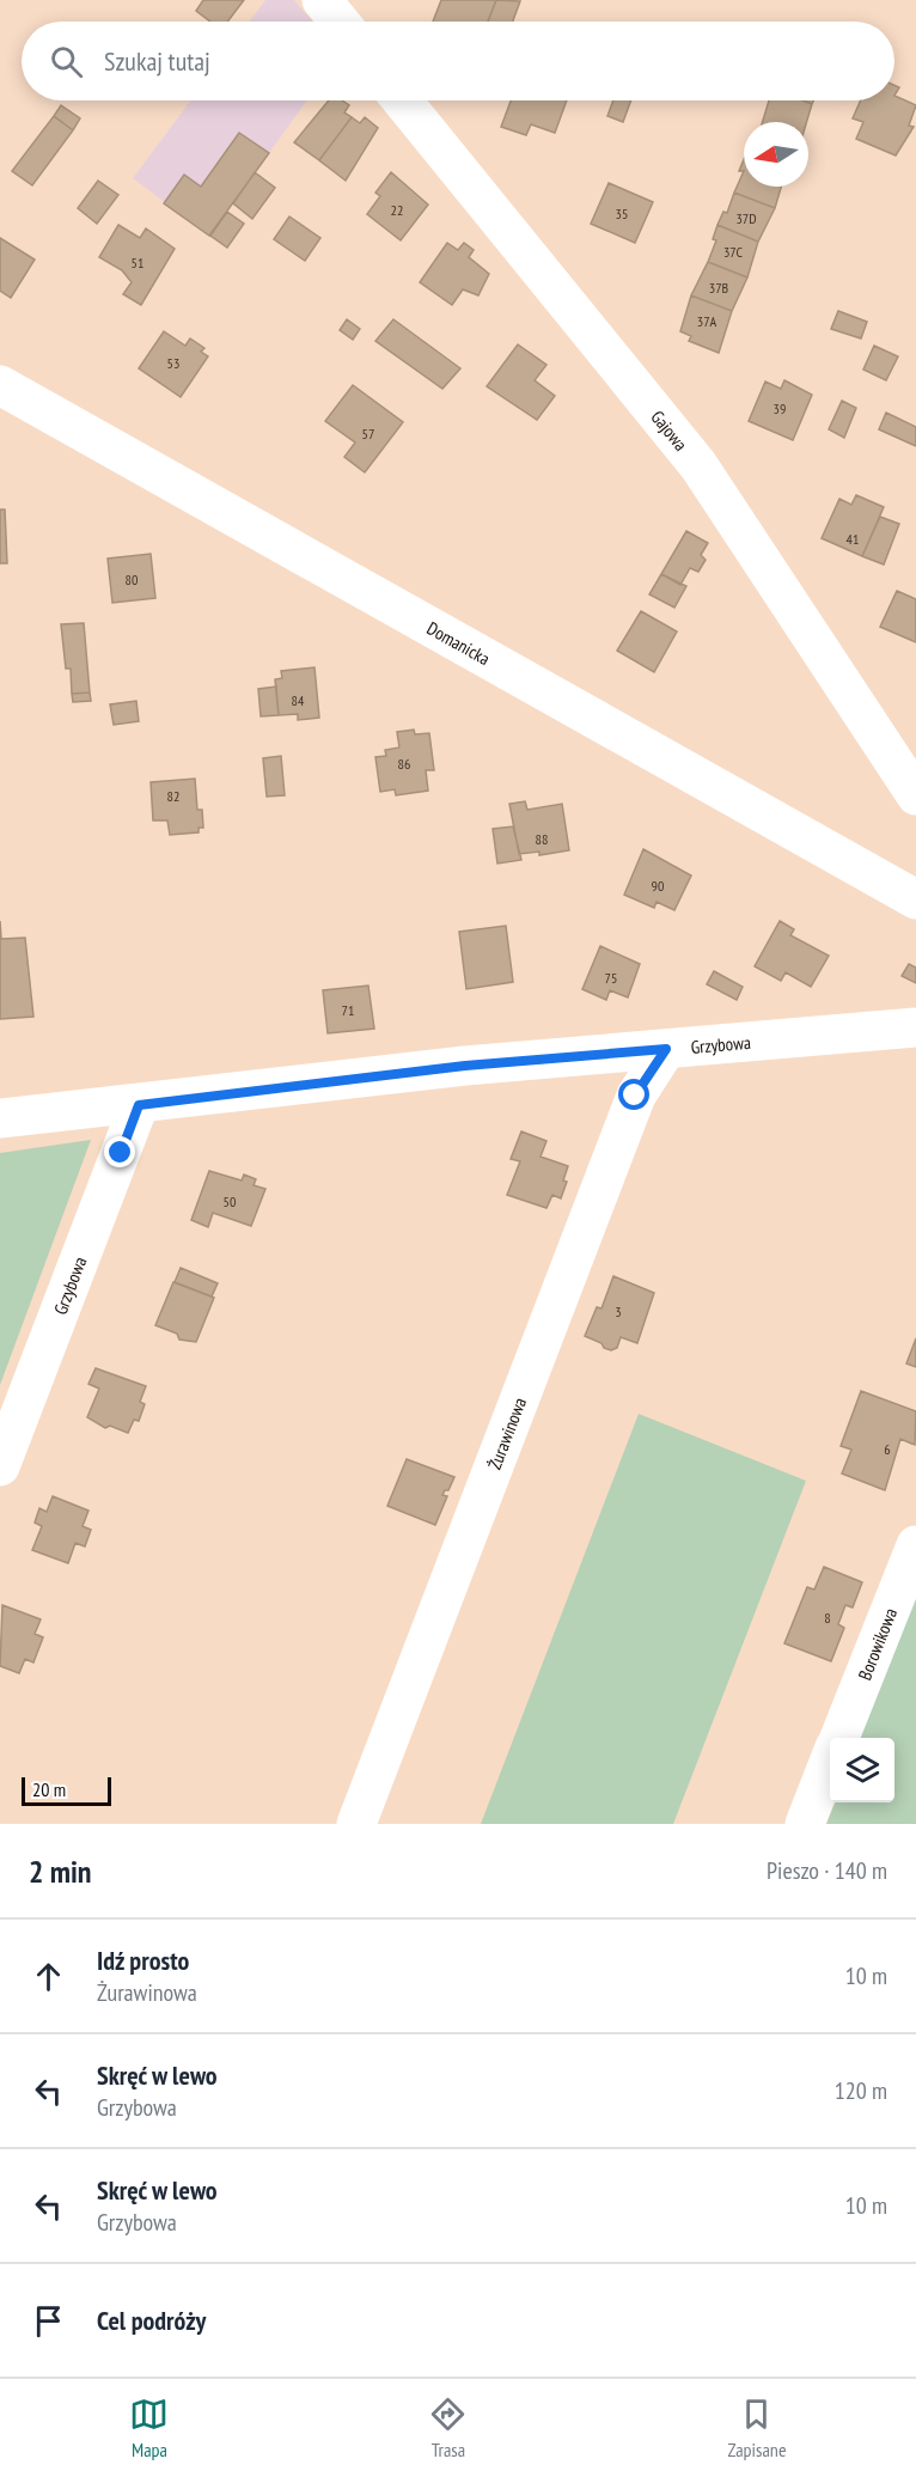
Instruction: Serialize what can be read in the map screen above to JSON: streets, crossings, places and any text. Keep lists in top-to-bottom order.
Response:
{
  "streets": {
    "street": [
      "Gajowa",
      "Domanicka",
      "Grzybowa",
      "Żurawinowa",
      "Borowikowa"
    ]
  },
  "crossings": [
    ["Grzybowa", "Żurawinowa"]
  ],
  "house_numbers": [
    "22",
    "35",
    "37D",
    "37C",
    "51",
    "37B",
    "37A",
    "53",
    "39",
    "57",
    "41",
    "80",
    "84",
    "86",
    "82",
    "88",
    "90",
    "75",
    "71",
    "50",
    "3",
    "6",
    "8"
  ],
  "scale_bar": "20 m",
  "north": "left",
  "page": {
    "search": "Szukaj tutaj",
    "scale": "20 m",
    "heading": ["2 min", "Pieszo · 140 m"],
    "list": [
      ["Idź prosto", "Żurawinowa", "10 m"],
      ["Skręć w lewo", "Grzybowa", "120 m"],
      ["Skręć w lewo", "Grzybowa", "10 m"],
      "Cel podróży"
    ],
    "nav": ["Mapa", "Trasa", "Zapisane"]
  }
}
